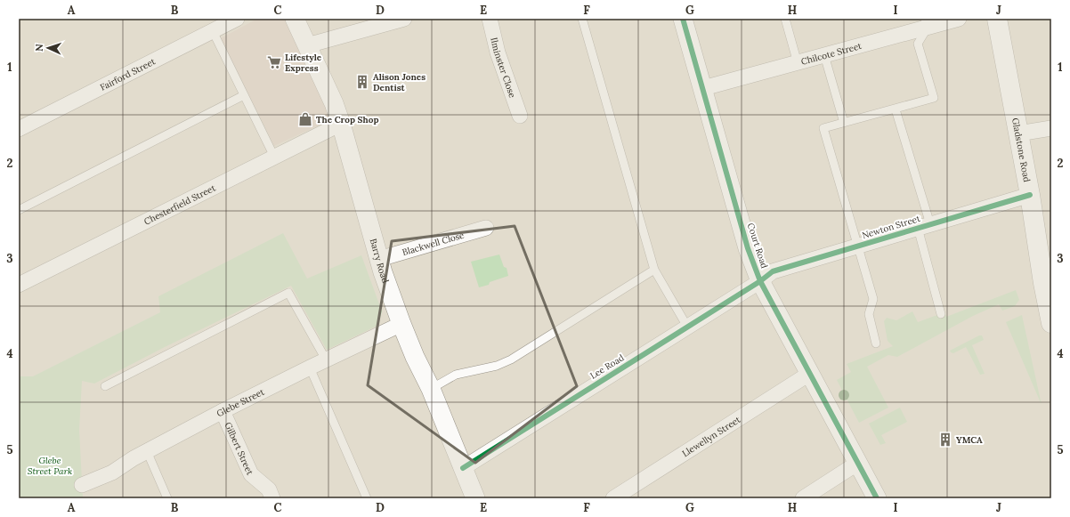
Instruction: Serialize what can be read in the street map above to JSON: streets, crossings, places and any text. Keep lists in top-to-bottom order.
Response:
{
  "streets": {
    "main road": ["Gladstone Road"],
    "street": [
      "Chilcote Street",
      "Ilminster Close",
      "Fairford Street",
      "Chesterfield Street",
      "Newton Street",
      "Blackwell Close",
      "Court Road",
      "Barry Road",
      "Lee Road",
      "Glebe Street",
      "Llewellyn Street",
      "Gilbert Street"
    ]
  },
  "crossings": [
    ["Chilcote Street", "Court Road"],
    ["Gladstone Road", "Newton Street"],
    ["Chesterfield Street", "Barry Road"],
    ["Newton Street", "Court Road"],
    ["Newton Street", "Lee Road"],
    ["Blackwell Close", "Barry Road"],
    ["Court Road", "Lee Road"],
    ["Court Road", "Llewellyn Street"],
    ["Barry Road", "Lee Road"],
    ["Barry Road", "Glebe Street"],
    ["Glebe Street", "Gilbert Street"]
  ],
  "parks": ["Glebe Street Park"],
  "places": {
    "supermarket": ["Lifestyle Express"],
    "building": ["Alison Jones Dentist", "YMCA"],
    "shop": ["The Crop Shop"]
  },
  "north": "left",
  "grid": {
    "columns": [
      "A",
      "B",
      "C",
      "D",
      "E",
      "F",
      "G",
      "H",
      "I",
      "J"
    ],
    "rows": [
      "1",
      "2",
      "3",
      "4",
      "5"
    ]
  }
}
